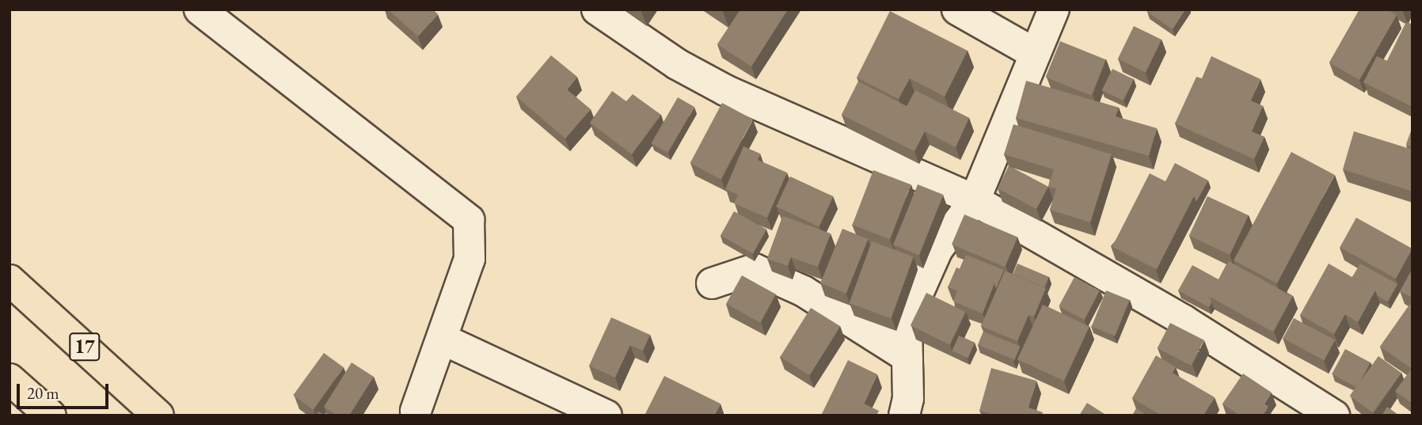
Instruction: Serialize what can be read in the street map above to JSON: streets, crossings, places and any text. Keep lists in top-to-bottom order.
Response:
{
  "streets": {
    "highway": ["17"]
  },
  "scale_bar": "20 m"
}
